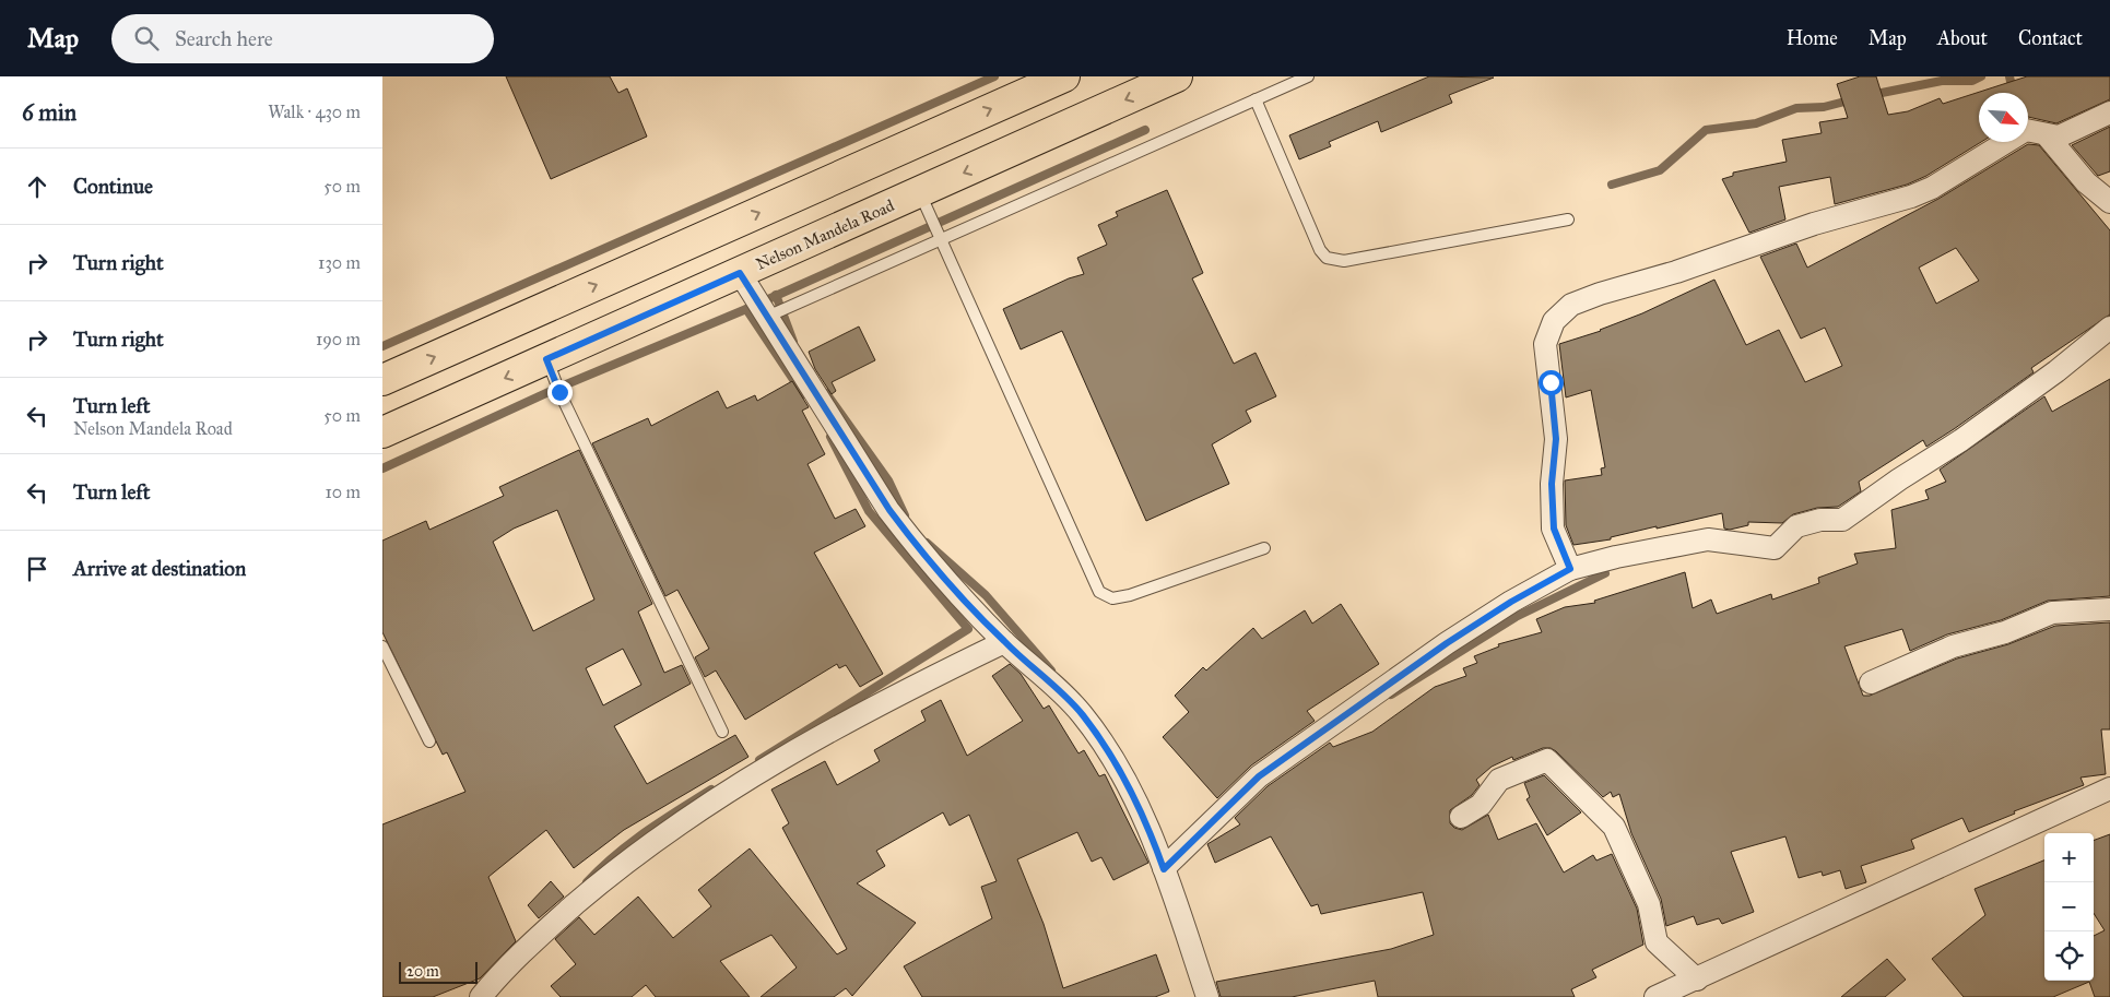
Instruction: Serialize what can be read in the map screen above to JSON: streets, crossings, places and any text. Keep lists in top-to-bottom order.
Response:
{
  "streets": {
    "main road": ["Nelson Mandela Road"]
  },
  "scale_bar": "20 m",
  "north": "bottom right",
  "page": {
    "header": "Map",
    "search": "Search here",
    "nav": [
      "Home",
      "Map",
      "About",
      "Contact"
    ],
    "heading": ["6 min", "Walk · 430 m"],
    "list": [
      ["Continue", "50 m"],
      ["Turn right", "130 m"],
      ["Turn right", "190 m"],
      ["Turn left", "Nelson Mandela Road", "50 m"],
      ["Turn left", "10 m"],
      "Arrive at destination"
    ],
    "map_buttons": ["+", "−"],
    "scale": "20 m"
  }
}
